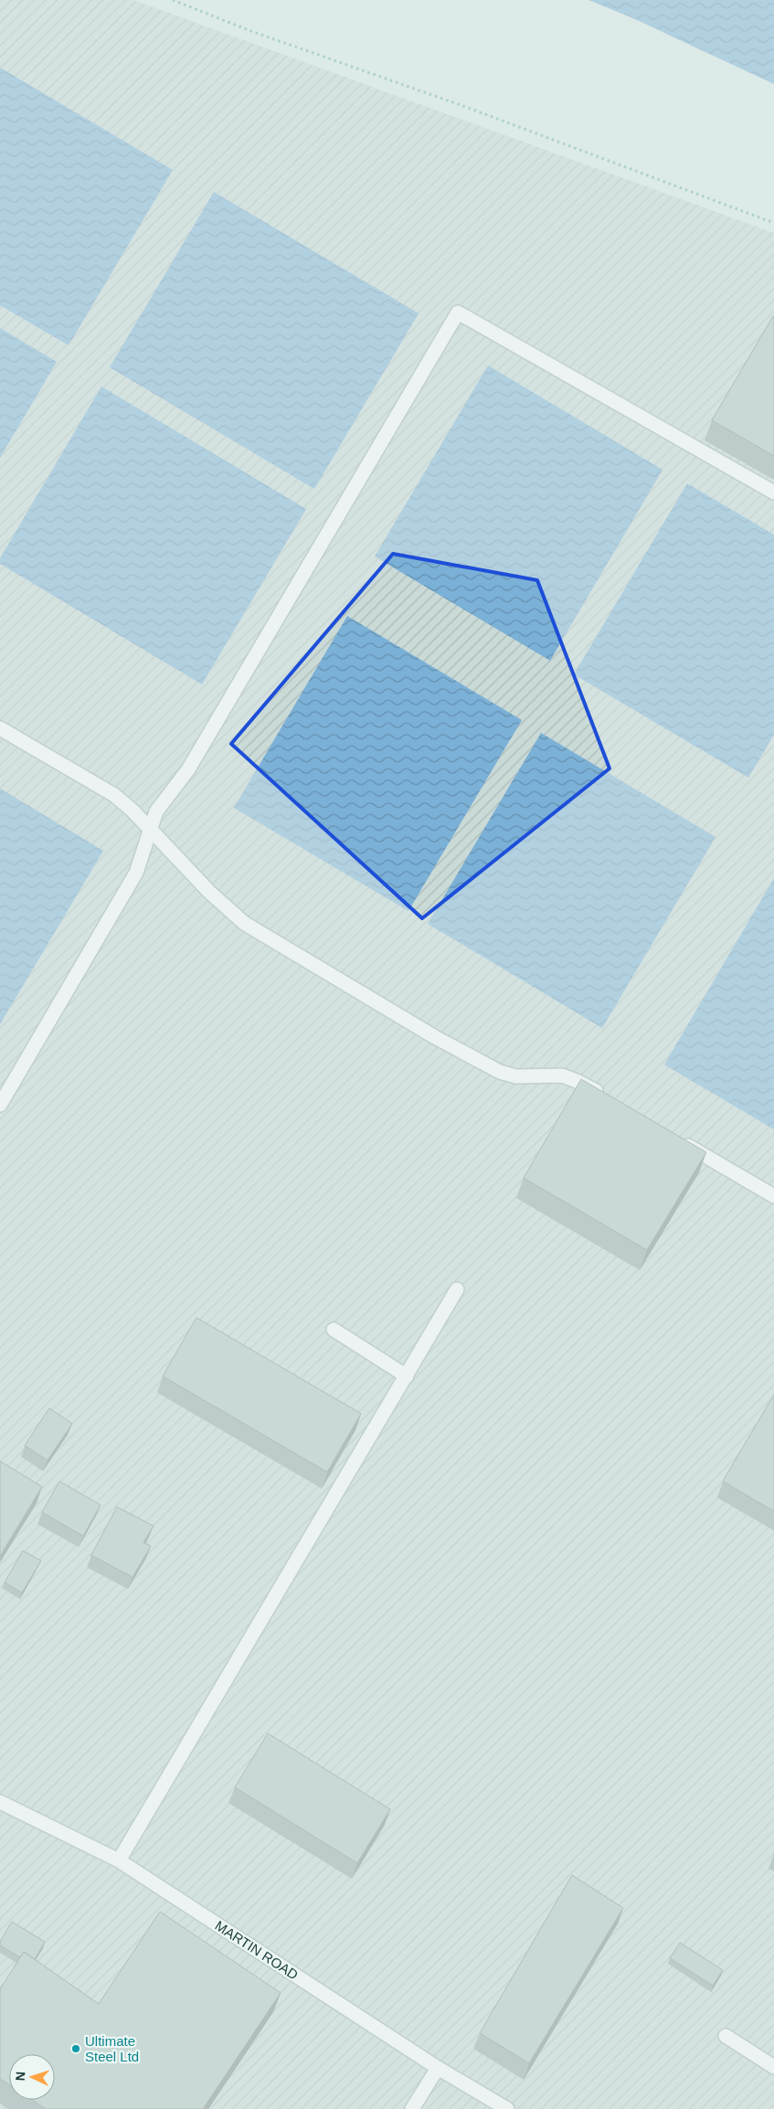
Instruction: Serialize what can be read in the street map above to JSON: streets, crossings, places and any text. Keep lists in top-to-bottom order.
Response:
{
  "streets": {
    "street": ["MARTIN ROAD"]
  },
  "places": ["Ultimate Steel Ltd"],
  "north": "left"
}
